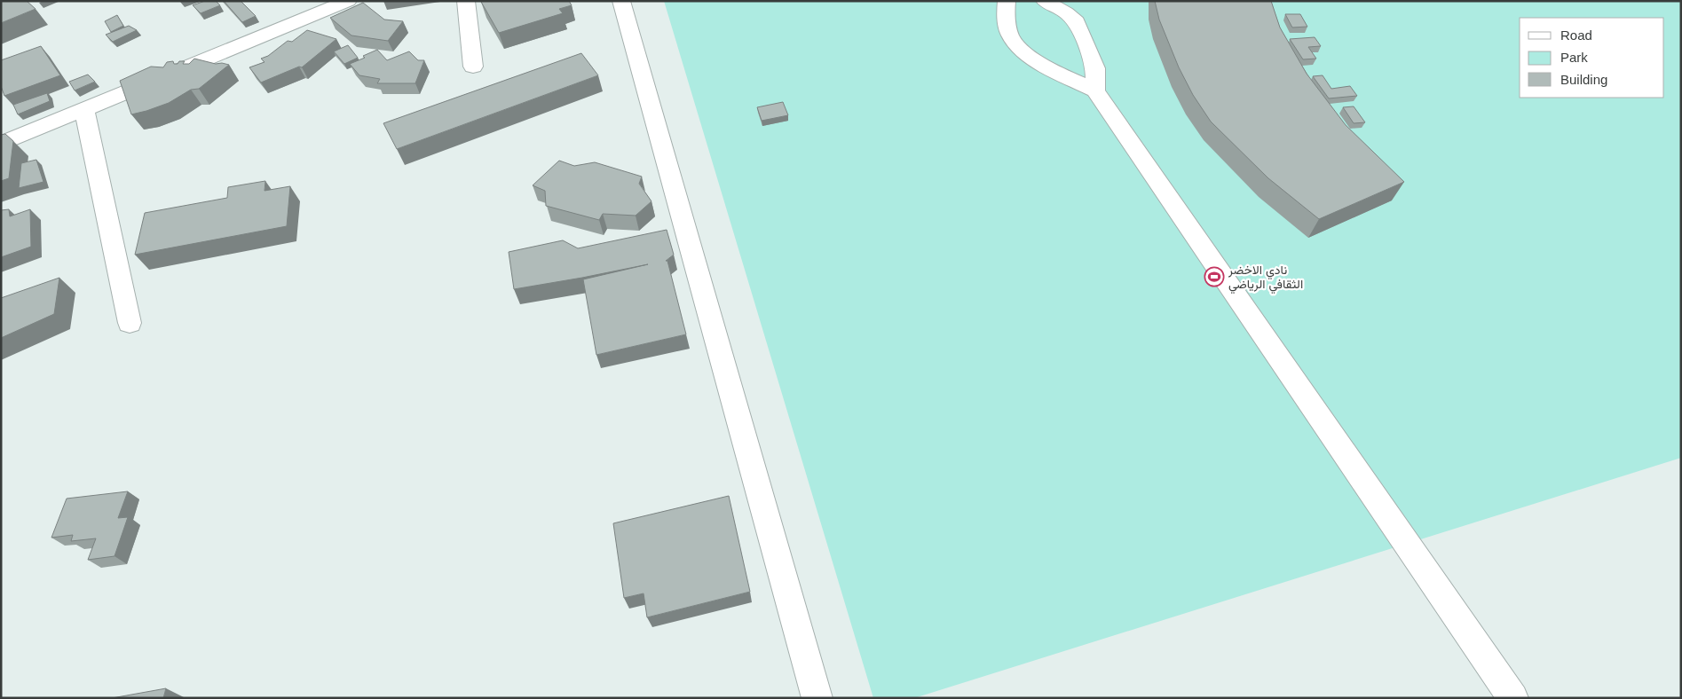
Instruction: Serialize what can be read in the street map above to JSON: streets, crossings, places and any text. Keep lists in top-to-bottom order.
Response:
{
  "places": {
    "sports": ["نادي الاخضر الثقافي الرياضي"]
  },
  "legend": ["Road", "Park", "Building"]
}
